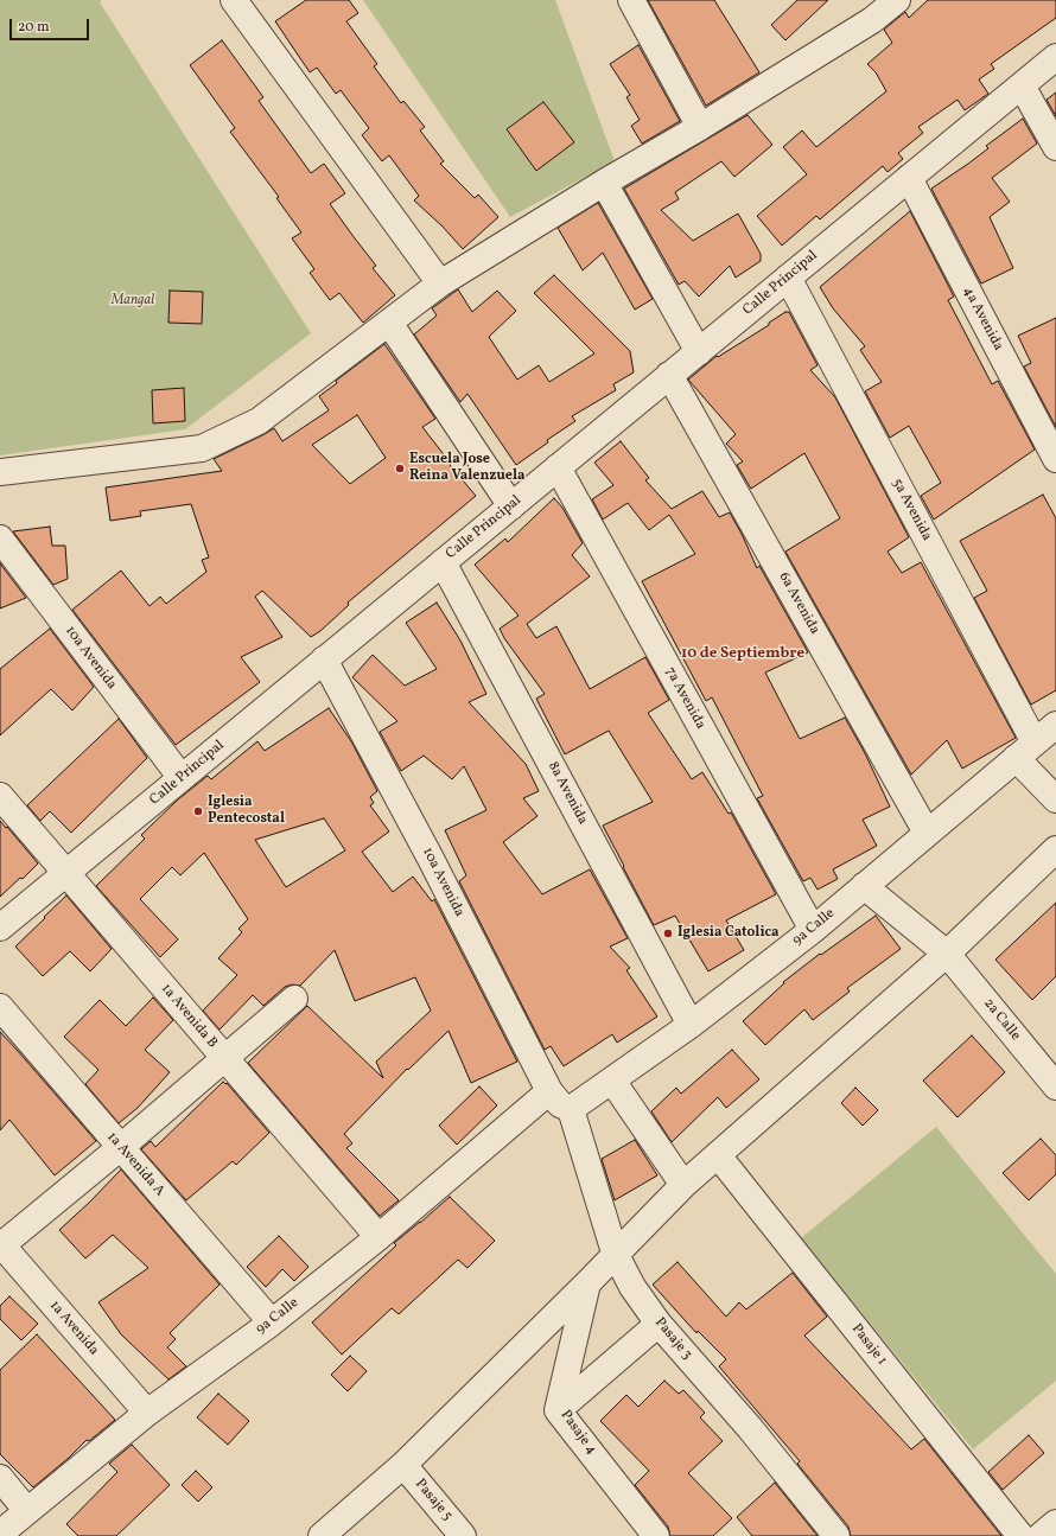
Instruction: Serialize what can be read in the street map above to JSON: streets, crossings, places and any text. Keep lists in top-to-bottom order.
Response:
{
  "streets": {
    "street": [
      "Calle Principal",
      "4a Avenida",
      "5a Avenida",
      "6a Avenida",
      "10a Avenida",
      "7a Avenida",
      "8a Avenida",
      "9a Calle",
      "1a Avenida B",
      "2a Calle",
      "1a Avenida A",
      "1a Avenida",
      "Pasaje 3",
      "Pasaje 1",
      "Pasaje 4",
      "Pasaje 5"
    ]
  },
  "crossings": [
    ["Calle Principal", "4a Avenida"],
    ["Calle Principal", "5a Avenida"],
    ["Calle Principal", "6a Avenida"],
    ["Calle Principal", "10a Avenida"],
    ["Calle Principal", "7a Avenida"],
    ["Calle Principal", "8a Avenida"],
    ["Calle Principal", "1a Avenida B"],
    ["5a Avenida", "9a Calle"],
    ["6a Avenida", "9a Calle"],
    ["10a Avenida", "9a Calle"],
    ["10a Avenida", "Pasaje 3"],
    ["7a Avenida", "9a Calle"],
    ["8a Avenida", "9a Calle"],
    ["9a Calle", "1a Avenida B"],
    ["9a Calle", "2a Calle"],
    ["9a Calle", "1a Avenida A"],
    ["9a Calle", "1a Avenida"],
    ["9a Calle", "Pasaje 3"]
  ],
  "districts": ["10 de Septiembre"],
  "parks": ["Mangal"],
  "places": ["Escuela Jose Reina Valenzuela", "Iglesia Pentecostal", "Iglesia Catolica"],
  "scale_bar": "20 m"
}
